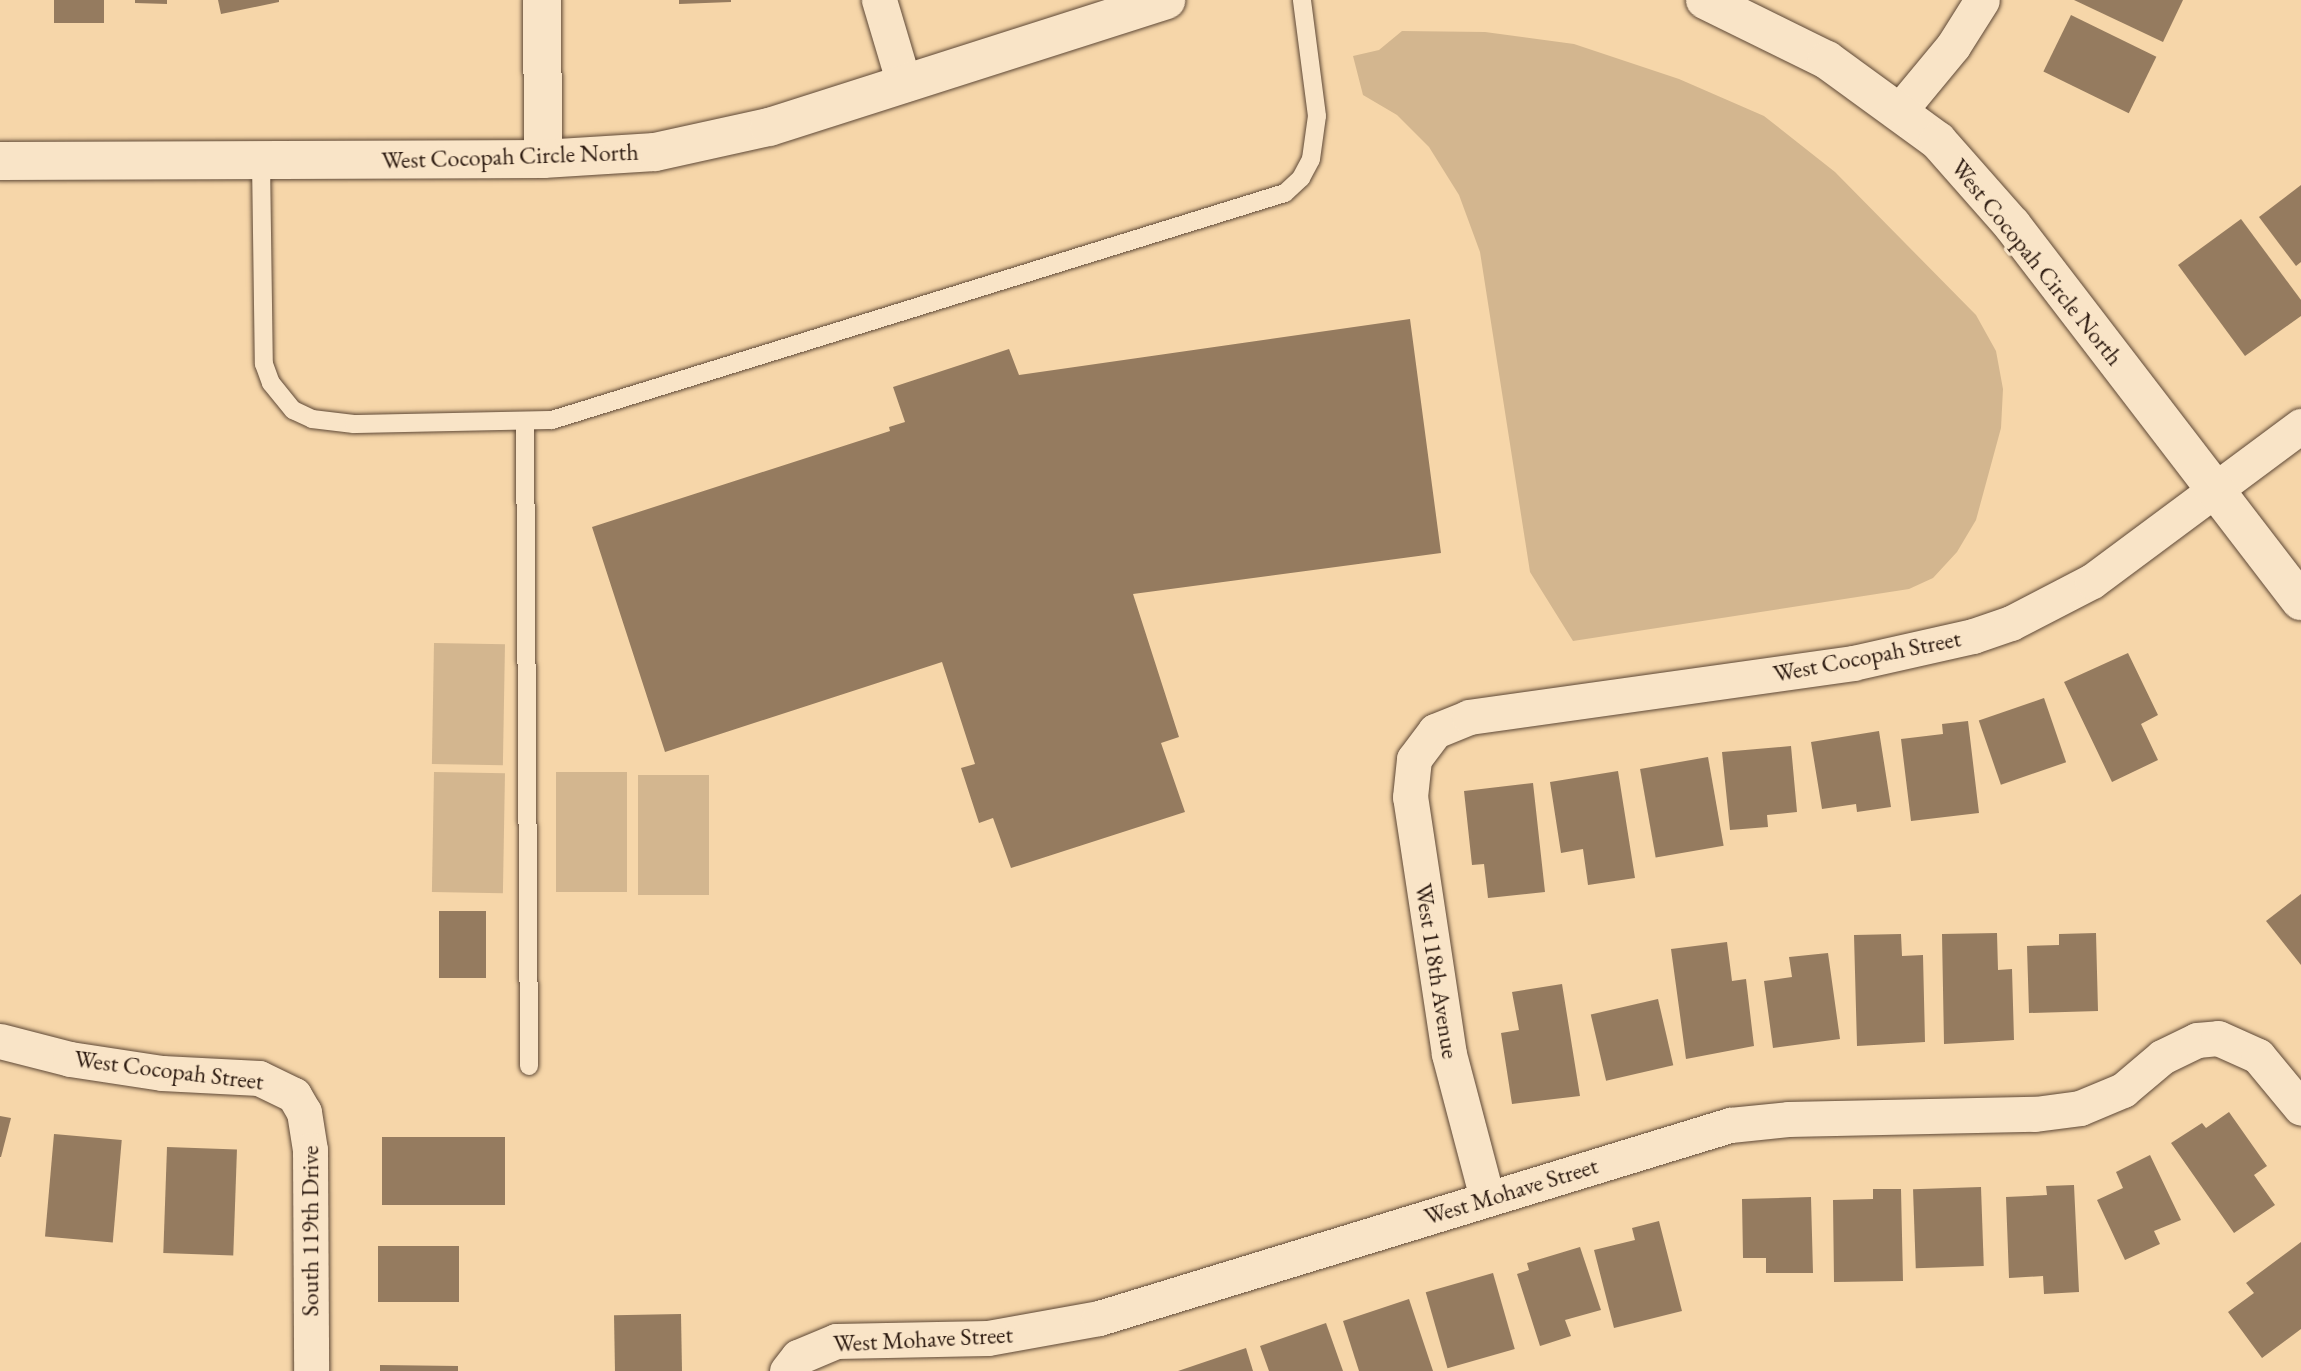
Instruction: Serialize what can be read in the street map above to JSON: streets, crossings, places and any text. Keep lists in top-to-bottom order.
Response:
{
  "streets": {
    "street": [
      "West Cocopah Circle North",
      "West Cocopah Street",
      "West 118th Avenue",
      "West Mohave Street",
      "South 119th Drive"
    ]
  },
  "crossings": [
    ["West Cocopah Circle North", "West Cocopah Street"],
    ["West Cocopah Street", "West 118th Avenue"],
    ["West Cocopah Street", "South 119th Drive"],
    ["West 118th Avenue", "West Mohave Street"]
  ]
}
